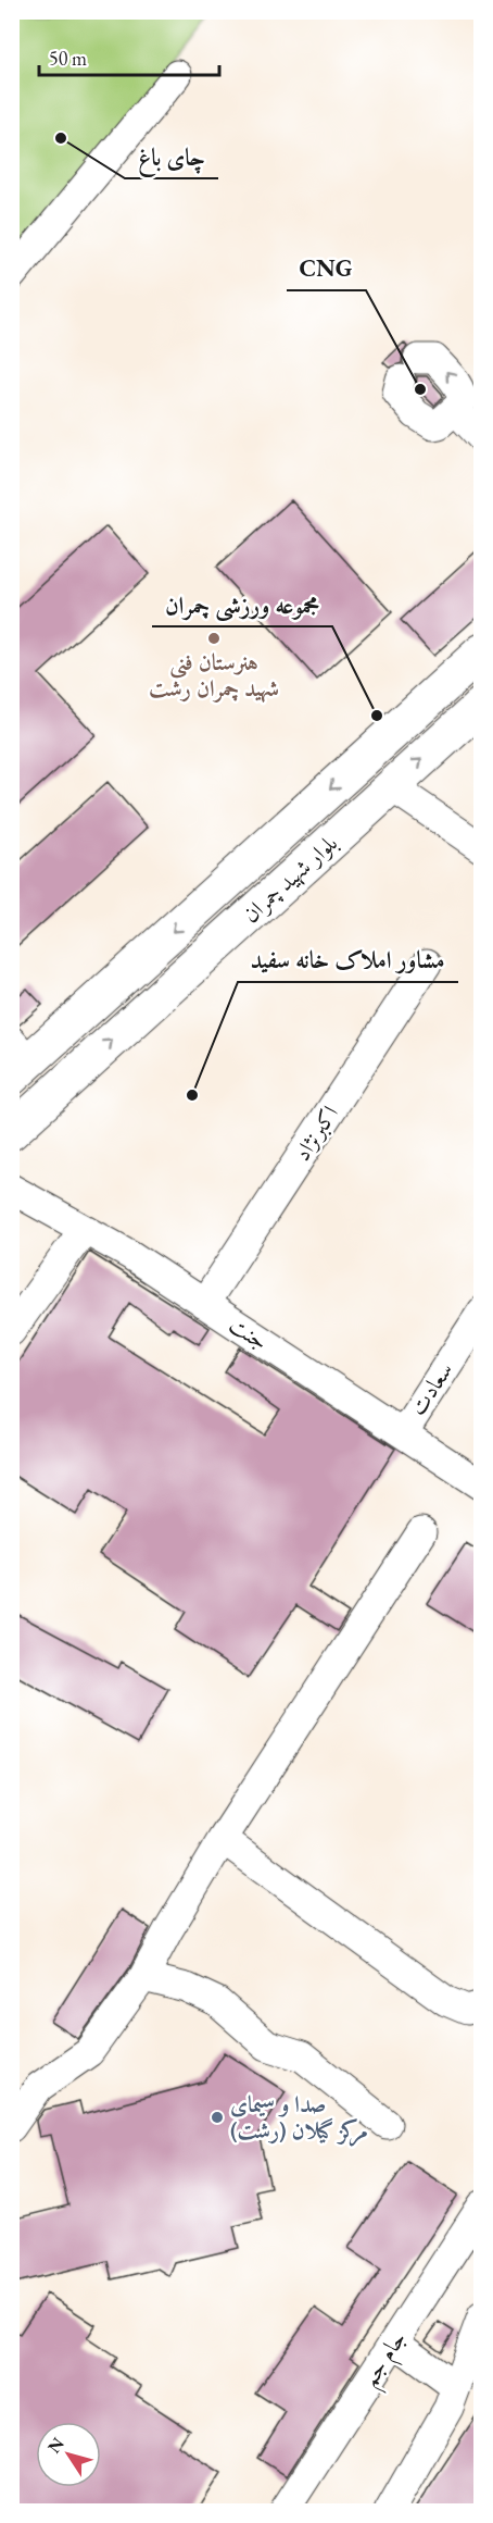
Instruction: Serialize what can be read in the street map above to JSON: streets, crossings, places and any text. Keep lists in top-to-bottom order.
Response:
{
  "streets": {
    "main road": ["بلوار شهید چمران"],
    "street": [
      "اکبرنژاد",
      "جنت",
      "سعادت",
      "جام جم"
    ]
  },
  "crossings": [
    ["اکبرنژاد", "جنت"],
    ["جنت", "سعادت"]
  ],
  "places": [
    "چای باغ",
    "CNG",
    "هنرستان فنی شهید چمران رشت",
    "مجموعه ورزشی چمران",
    "مشاور املاک خانه سفید",
    "صدا و سیمای مرکز گیلان (رشت)"
  ],
  "scale_bar": "50 m",
  "north": "top left"
}
